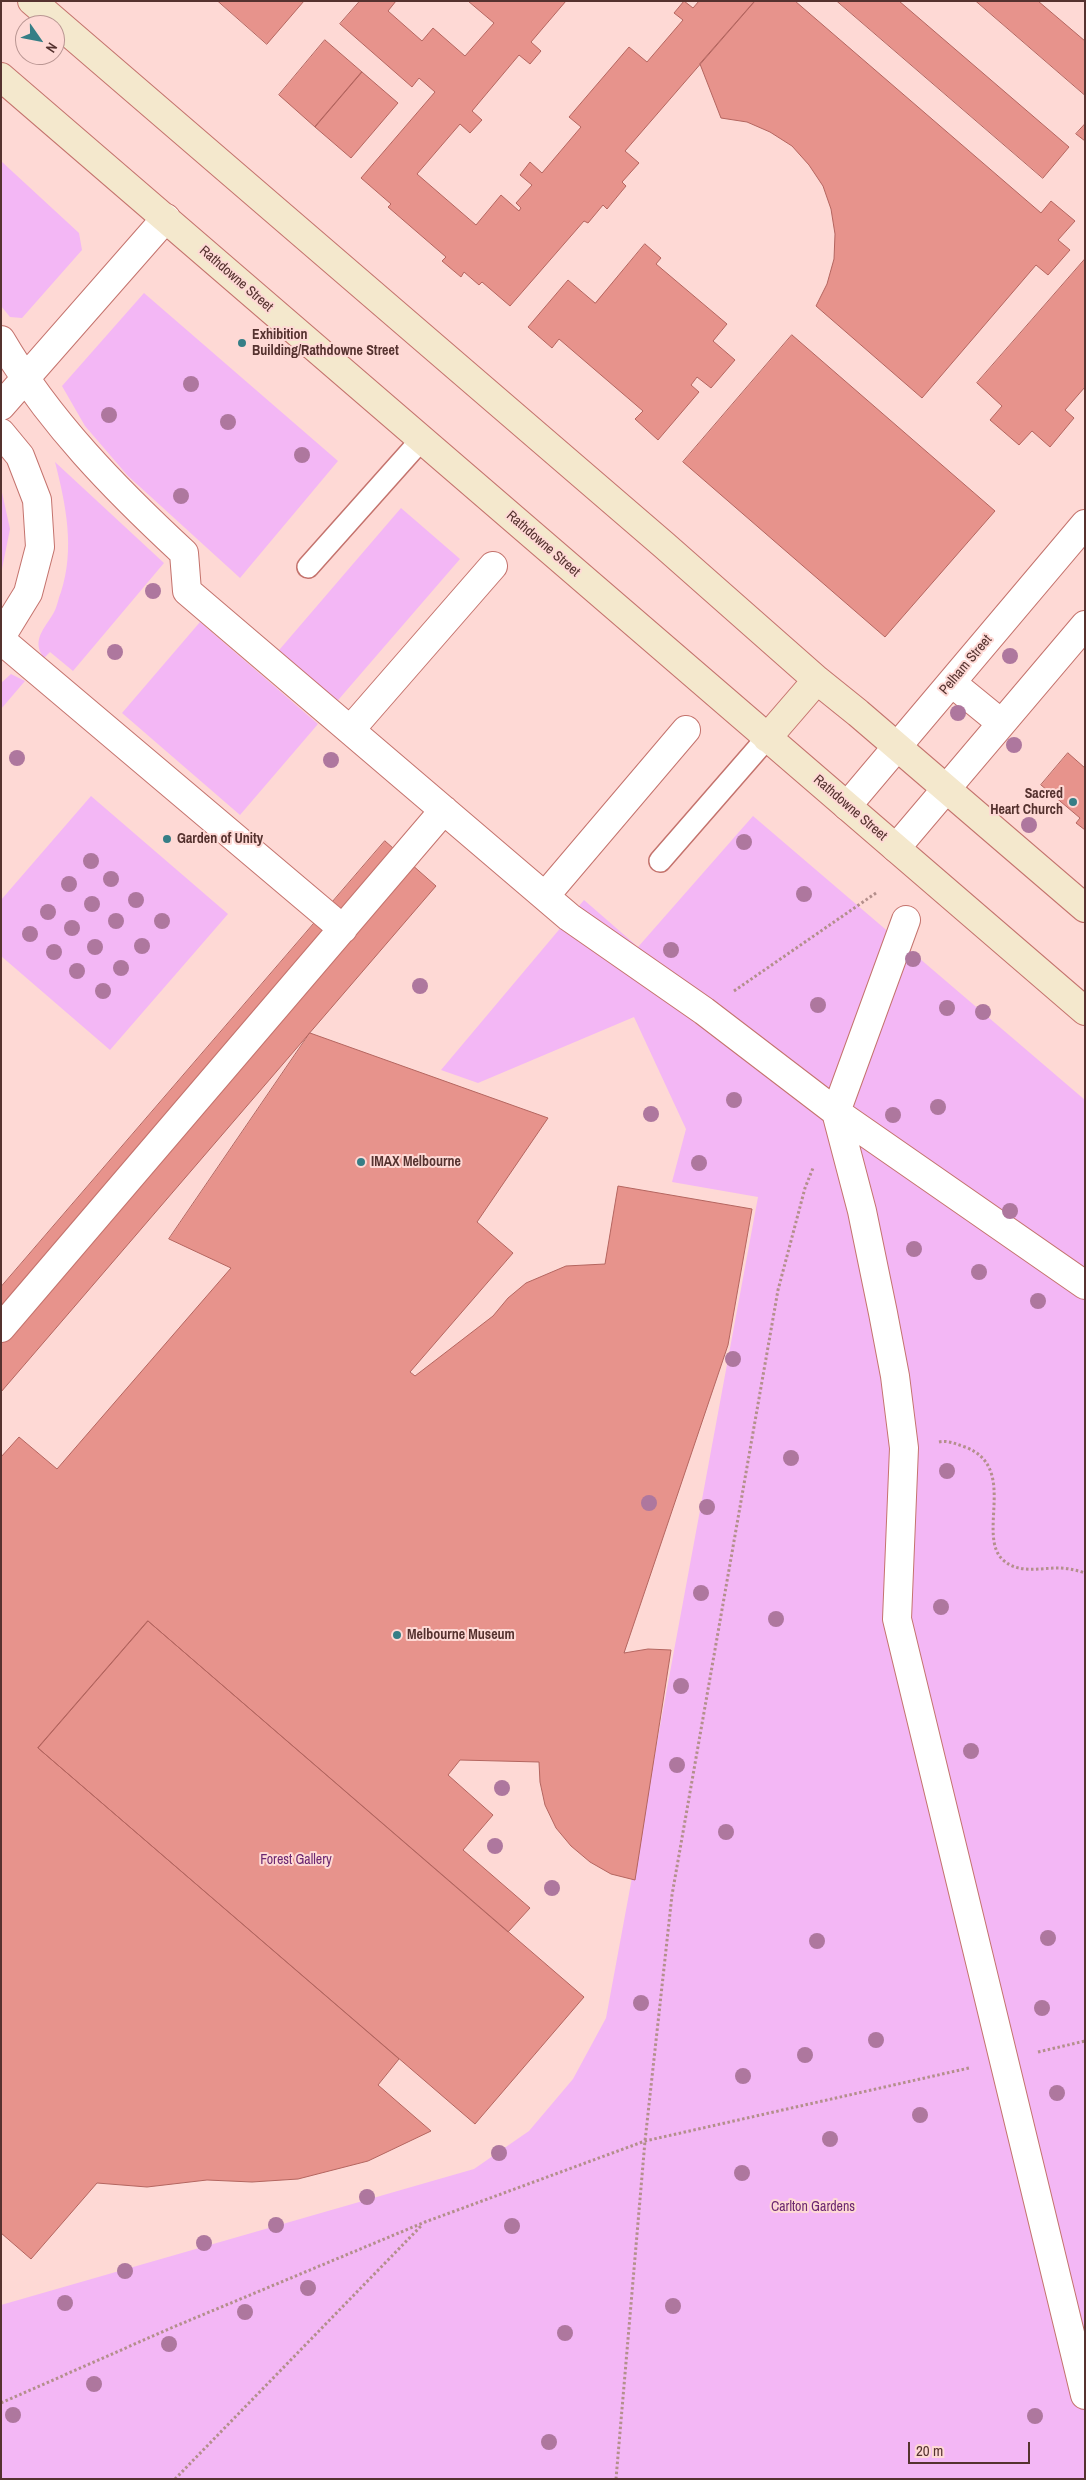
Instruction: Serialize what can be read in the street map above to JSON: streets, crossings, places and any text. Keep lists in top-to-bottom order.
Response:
{
  "streets": {
    "main road": ["Rathdowne Street"],
    "street": ["Pelham Street"]
  },
  "crossings": [
    ["Rathdowne Street", "Pelham Street"]
  ],
  "parks": ["Forest Gallery", "Carlton Gardens"],
  "places": [
    "Exhibition Building/Rathdowne Street",
    "Sacred Heart Church",
    "Garden of Unity",
    "IMAX Melbourne",
    "Melbourne Museum"
  ],
  "scale_bar": "20 m",
  "north": "bottom right"
}
